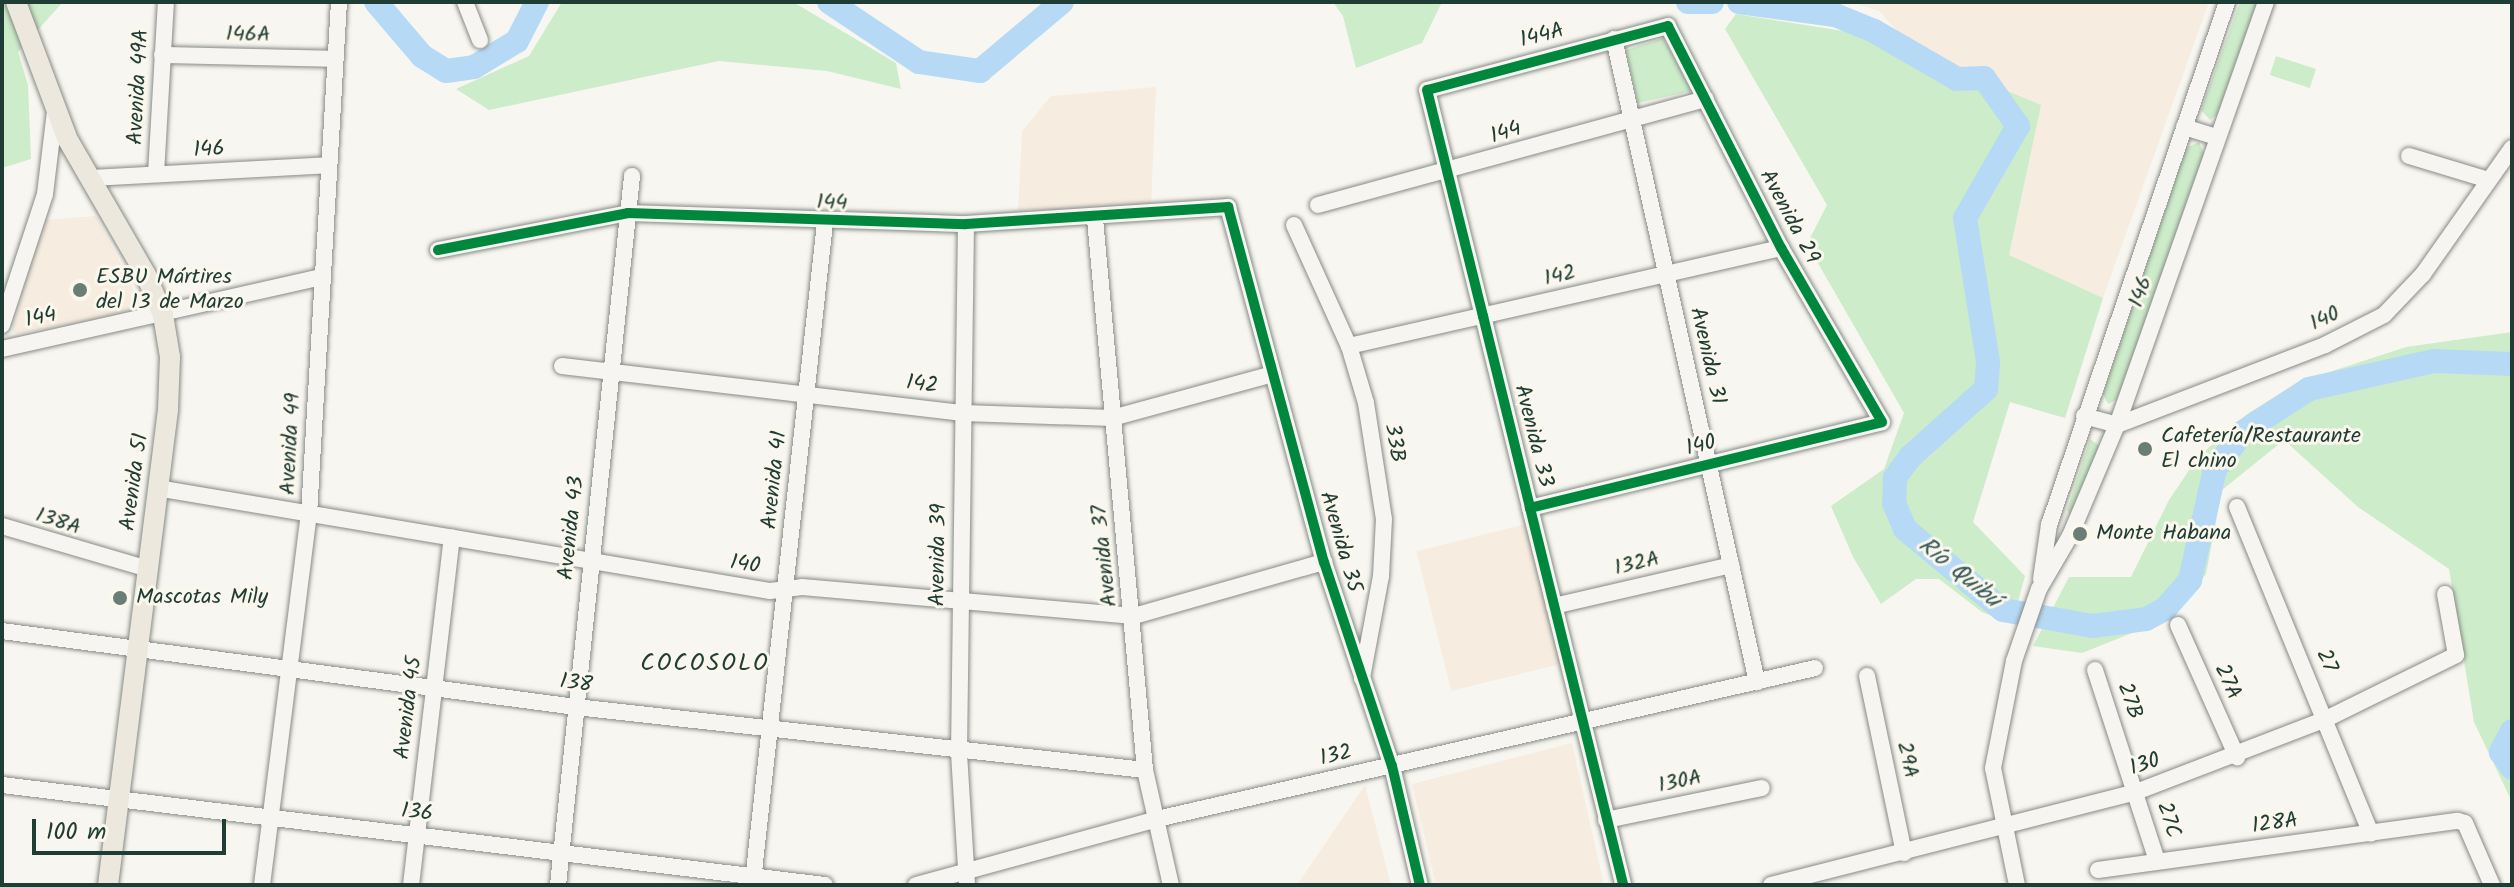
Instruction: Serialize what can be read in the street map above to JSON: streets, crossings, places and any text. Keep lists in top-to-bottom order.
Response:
{
  "streets": {
    "main road": ["Avenida 51"],
    "street": [
      "146A",
      "144A",
      "Avenida 49A",
      "144",
      "146",
      "Avenida 29",
      "142",
      "140",
      "Avenida 31",
      "Avenida 33",
      "33B",
      "Avenida 49",
      "Avenida 41",
      "138A",
      "Avenida 43",
      "Avenida 35",
      "Avenida 39",
      "Avenida 37",
      "132A",
      "27",
      "27A",
      "138",
      "27B",
      "Avenida 45",
      "132",
      "29A",
      "130",
      "130A",
      "136",
      "27C",
      "128A"
    ]
  },
  "crossings": [
    ["146A", "Avenida 49A"],
    ["146A", "Avenida 49"],
    ["144A", "Avenida 29"],
    ["144A", "Avenida 31"],
    ["144A", "Avenida 33"],
    ["Avenida 49A", "146"],
    ["144", "Avenida 29"],
    ["144", "Avenida 31"],
    ["144", "Avenida 33"],
    ["144", "Avenida 49"],
    ["144", "Avenida 41"],
    ["144", "Avenida 51"],
    ["144", "Avenida 43"],
    ["144", "Avenida 35"],
    ["144", "Avenida 39"],
    ["144", "Avenida 37"],
    ["146", "140"],
    ["146", "Avenida 49"],
    ["146", "Avenida 51"],
    ["146", "130"],
    ["Avenida 29", "142"],
    ["Avenida 29", "140"],
    ["142", "Avenida 31"],
    ["142", "Avenida 33"],
    ["142", "33B"],
    ["142", "Avenida 41"],
    ["142", "Avenida 43"],
    ["142", "Avenida 35"],
    ["142", "Avenida 39"],
    ["142", "Avenida 37"],
    ["140", "Avenida 31"],
    ["140", "Avenida 33"],
    ["140", "Avenida 49"],
    ["140", "Avenida 41"],
    ["140", "Avenida 51"],
    ["140", "Avenida 43"],
    ["140", "Avenida 35"],
    ["140", "Avenida 39"],
    ["140", "Avenida 37"],
    ["140", "Avenida 45"],
    ["Avenida 31", "132A"],
    ["Avenida 31", "132"],
    ["Avenida 33", "132A"],
    ["Avenida 33", "132"],
    ["Avenida 33", "130A"],
    ["33B", "Avenida 35"],
    ["Avenida 49", "138"],
    ["Avenida 49", "136"],
    ["Avenida 41", "138"],
    ["Avenida 41", "136"],
    ["Avenida 51", "138A"],
    ["Avenida 51", "138"],
    ["Avenida 51", "136"],
    ["Avenida 43", "138"],
    ["Avenida 43", "136"],
    ["Avenida 35", "132"],
    ["Avenida 39", "138"],
    ["Avenida 39", "132"],
    ["Avenida 37", "138"],
    ["Avenida 37", "132"],
    ["27", "130"],
    ["27", "128A"],
    ["27A", "130"],
    ["138", "Avenida 45"],
    ["27B", "130"],
    ["27B", "27C"],
    ["Avenida 45", "136"],
    ["29A", "130"],
    ["130", "27C"],
    ["27C", "128A"]
  ],
  "districts": ["COCOSOLO"],
  "water": ["Río Quibú"],
  "places": [
    "ESBU Mártires del 13 de Marzo",
    "Cafetería/Restaurante El chino",
    "Monte Habana",
    "Mascotas Mily"
  ],
  "scale_bar": "100 m"
}
